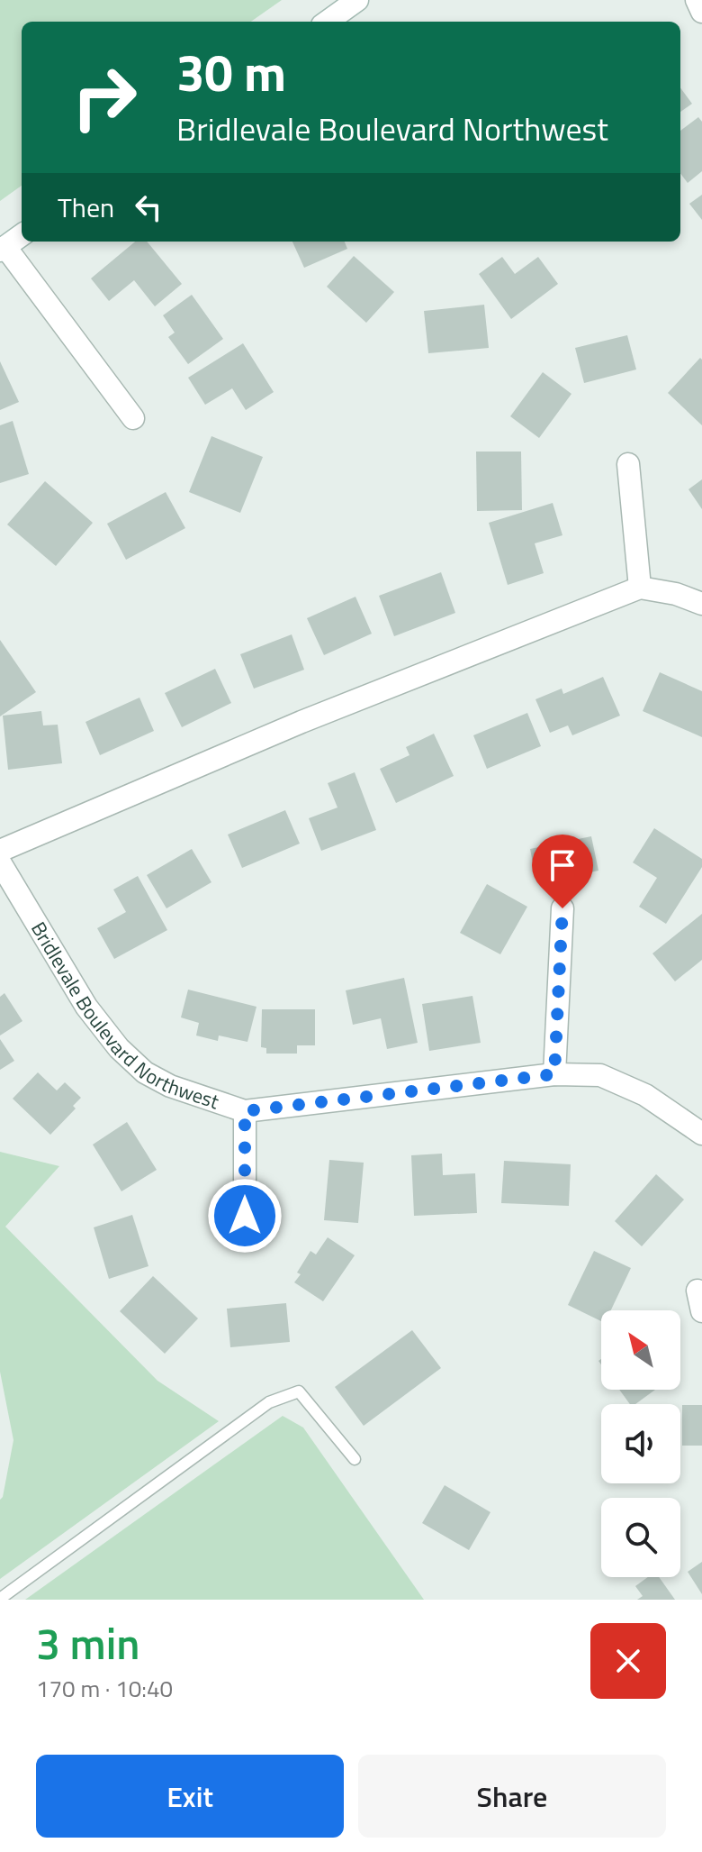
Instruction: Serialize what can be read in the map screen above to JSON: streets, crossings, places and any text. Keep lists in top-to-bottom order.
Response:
{
  "streets": {
    "street": ["Bridlevale Boulevard Northwest"]
  },
  "north": "top left",
  "page": {
    "turn": ["30 m", "Bridlevale Boulevard Northwest"],
    "then": "Then",
    "heading": ["3 min", "170 m · 10:40"],
    "buttons": ["Exit", "Share"]
  }
}
